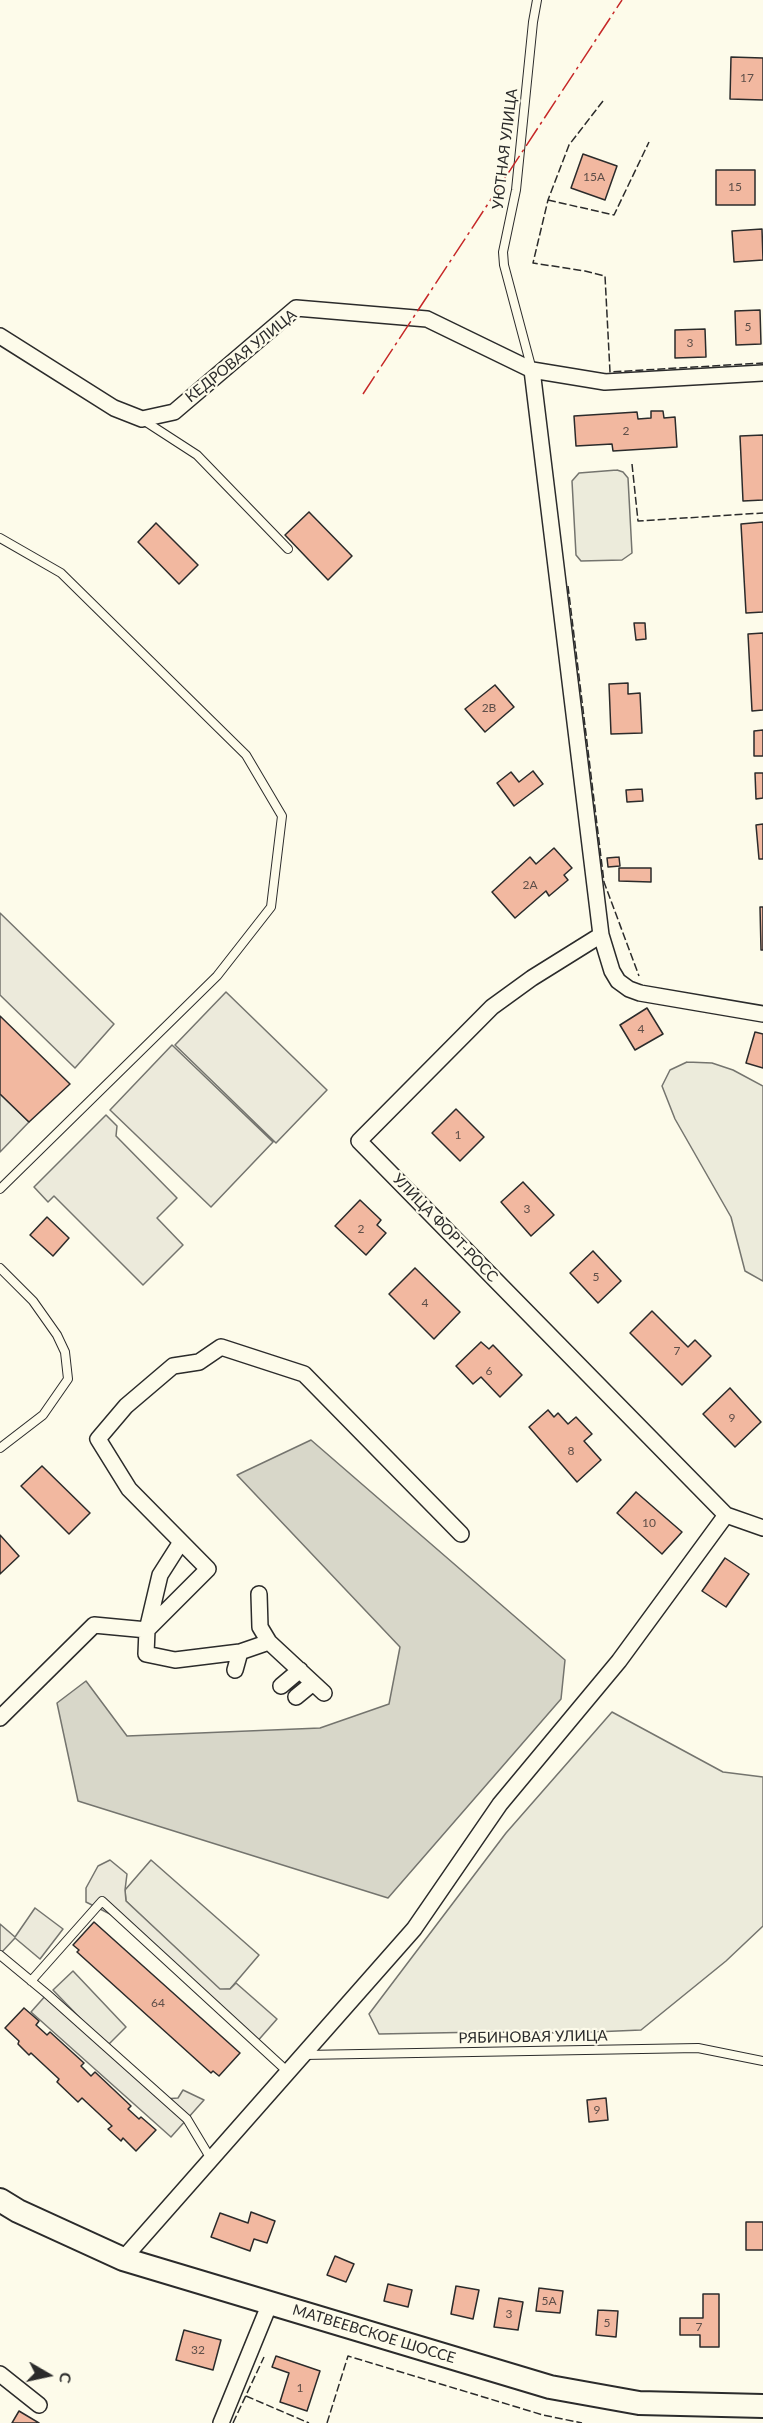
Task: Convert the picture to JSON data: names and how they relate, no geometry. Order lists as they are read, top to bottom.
{
  "streets": {
    "main road": ["МАТВЕЕВСКОЕ ШОССЕ"],
    "street": ["КЕДРОВАЯ УЛИЦА", "УЛИЦА ФОРТ-РОСС"],
    "lane": ["УЮТНАЯ УЛИЦА", "РЯБИНОВАЯ УЛИЦА"]
  },
  "crossings": [
    ["УЮТНАЯ УЛИЦА", "КЕДРОВАЯ УЛИЦА"]
  ],
  "house_numbers": [
    "17",
    "15А",
    "15",
    "5",
    "3",
    "2",
    "2В",
    "2А",
    "4",
    "1",
    "3",
    "2",
    "5",
    "4",
    "7",
    "6",
    "9",
    "8",
    "10",
    "64",
    "9",
    "5А",
    "3",
    "5",
    "7",
    "32",
    "1"
  ],
  "north": "right"
}
